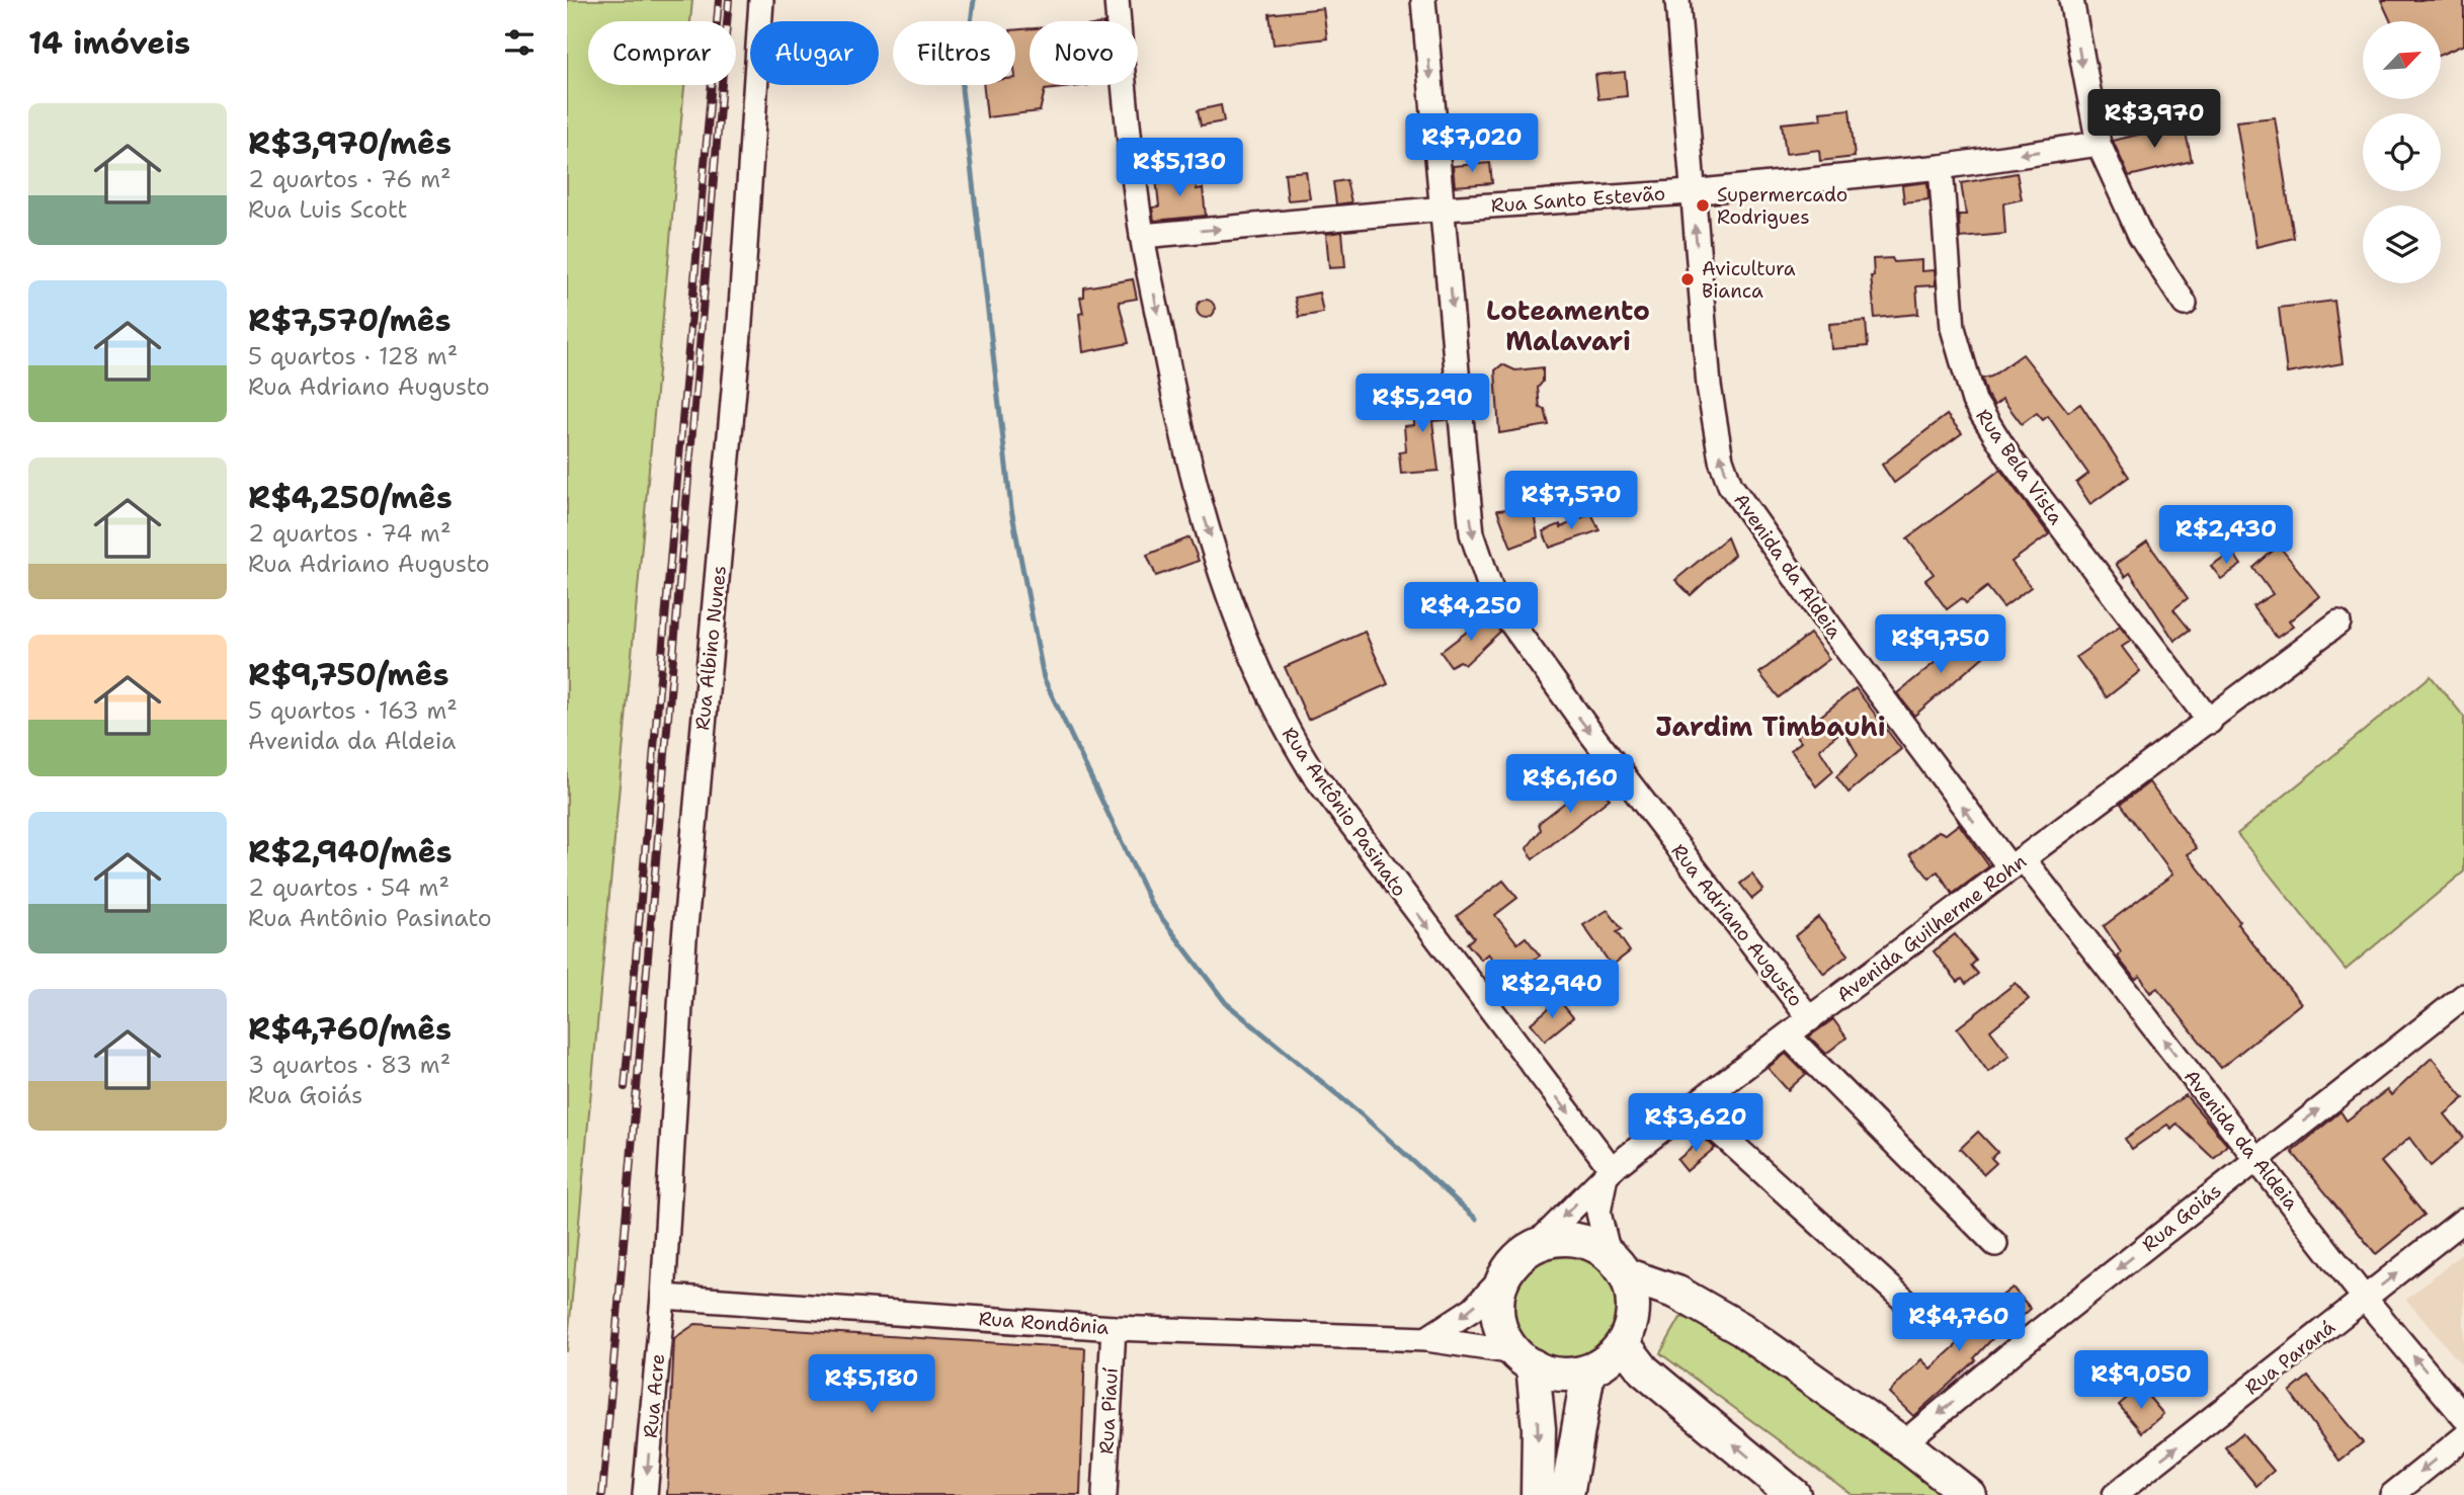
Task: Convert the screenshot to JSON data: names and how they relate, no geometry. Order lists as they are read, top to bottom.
{
  "streets": {
    "street": [
      "Rua Santo Estevão",
      "Rua Bela Vista",
      "Avenida da Aldeia",
      "Rua Albino Nunes",
      "Rua Antônio Pasinato",
      "Rua Adriano Augusto",
      "Avenida Guilherme Rohn",
      "Rua Goiás",
      "Rua Rondônia",
      "Rua Paraná",
      "Rua Acre",
      "Rua Piauí"
    ]
  },
  "crossings": [
    ["Rua Santo Estevão", "Rua Bela Vista"],
    ["Rua Santo Estevão", "Avenida da Aldeia"],
    ["Rua Santo Estevão", "Rua Antônio Pasinato"],
    ["Rua Santo Estevão", "Rua Adriano Augusto"],
    ["Rua Bela Vista", "Avenida Guilherme Rohn"],
    ["Avenida da Aldeia", "Avenida Guilherme Rohn"],
    ["Avenida da Aldeia", "Rua Goiás"],
    ["Avenida da Aldeia", "Rua Paraná"],
    ["Rua Albino Nunes", "Rua Rondônia"],
    ["Rua Albino Nunes", "Rua Acre"],
    ["Rua Antônio Pasinato", "Avenida Guilherme Rohn"],
    ["Rua Adriano Augusto", "Avenida Guilherme Rohn"],
    ["Avenida Guilherme Rohn", "Rua Rondônia"],
    ["Rua Rondônia", "Rua Acre"],
    ["Rua Rondônia", "Rua Piauí"]
  ],
  "one_way": [
    "Avenida da Aldeia",
    "Rua Antônio Pasinato",
    "Rua Adriano Augusto",
    "Rua Paraná",
    "Rua Acre"
  ],
  "districts": ["Loteamento Malavari", "Jardim Timbauhi"],
  "places": ["Supermercado Rodrigues", "Avicultura Bianca"],
  "north": "top right",
  "page": {
    "heading": "14 imóveis",
    "chip": [
      "Comprar",
      "Alugar",
      "Filtros",
      "Novo"
    ],
    "list": [
      {
        "name": "R$3,970/mês",
        "note": "2 quartos · 76 m² · Rua Luis Scott"
      },
      {
        "name": "R$7,570/mês",
        "note": "5 quartos · 128 m² · Rua Adriano Augusto"
      },
      {
        "name": "R$4,250/mês",
        "note": "2 quartos · 74 m² · Rua Adriano Augusto"
      },
      {
        "name": "R$9,750/mês",
        "note": "5 quartos · 163 m² · Avenida da Aldeia"
      },
      {
        "name": "R$2,940/mês",
        "note": "2 quartos · 54 m² · Rua Antônio Pasinato"
      },
      {
        "name": "R$4,760/mês",
        "note": "3 quartos · 83 m² · Rua Goiás"
      }
    ],
    "price": [
      "R$3,970",
      "R$7,020",
      "R$5,130",
      "R$5,290",
      "R$7,570",
      "R$2,430",
      "R$4,250",
      "R$9,750",
      "R$6,160",
      "R$2,940",
      "R$3,620",
      "R$4,760",
      "R$9,050",
      "R$5,180"
    ]
  }
}
